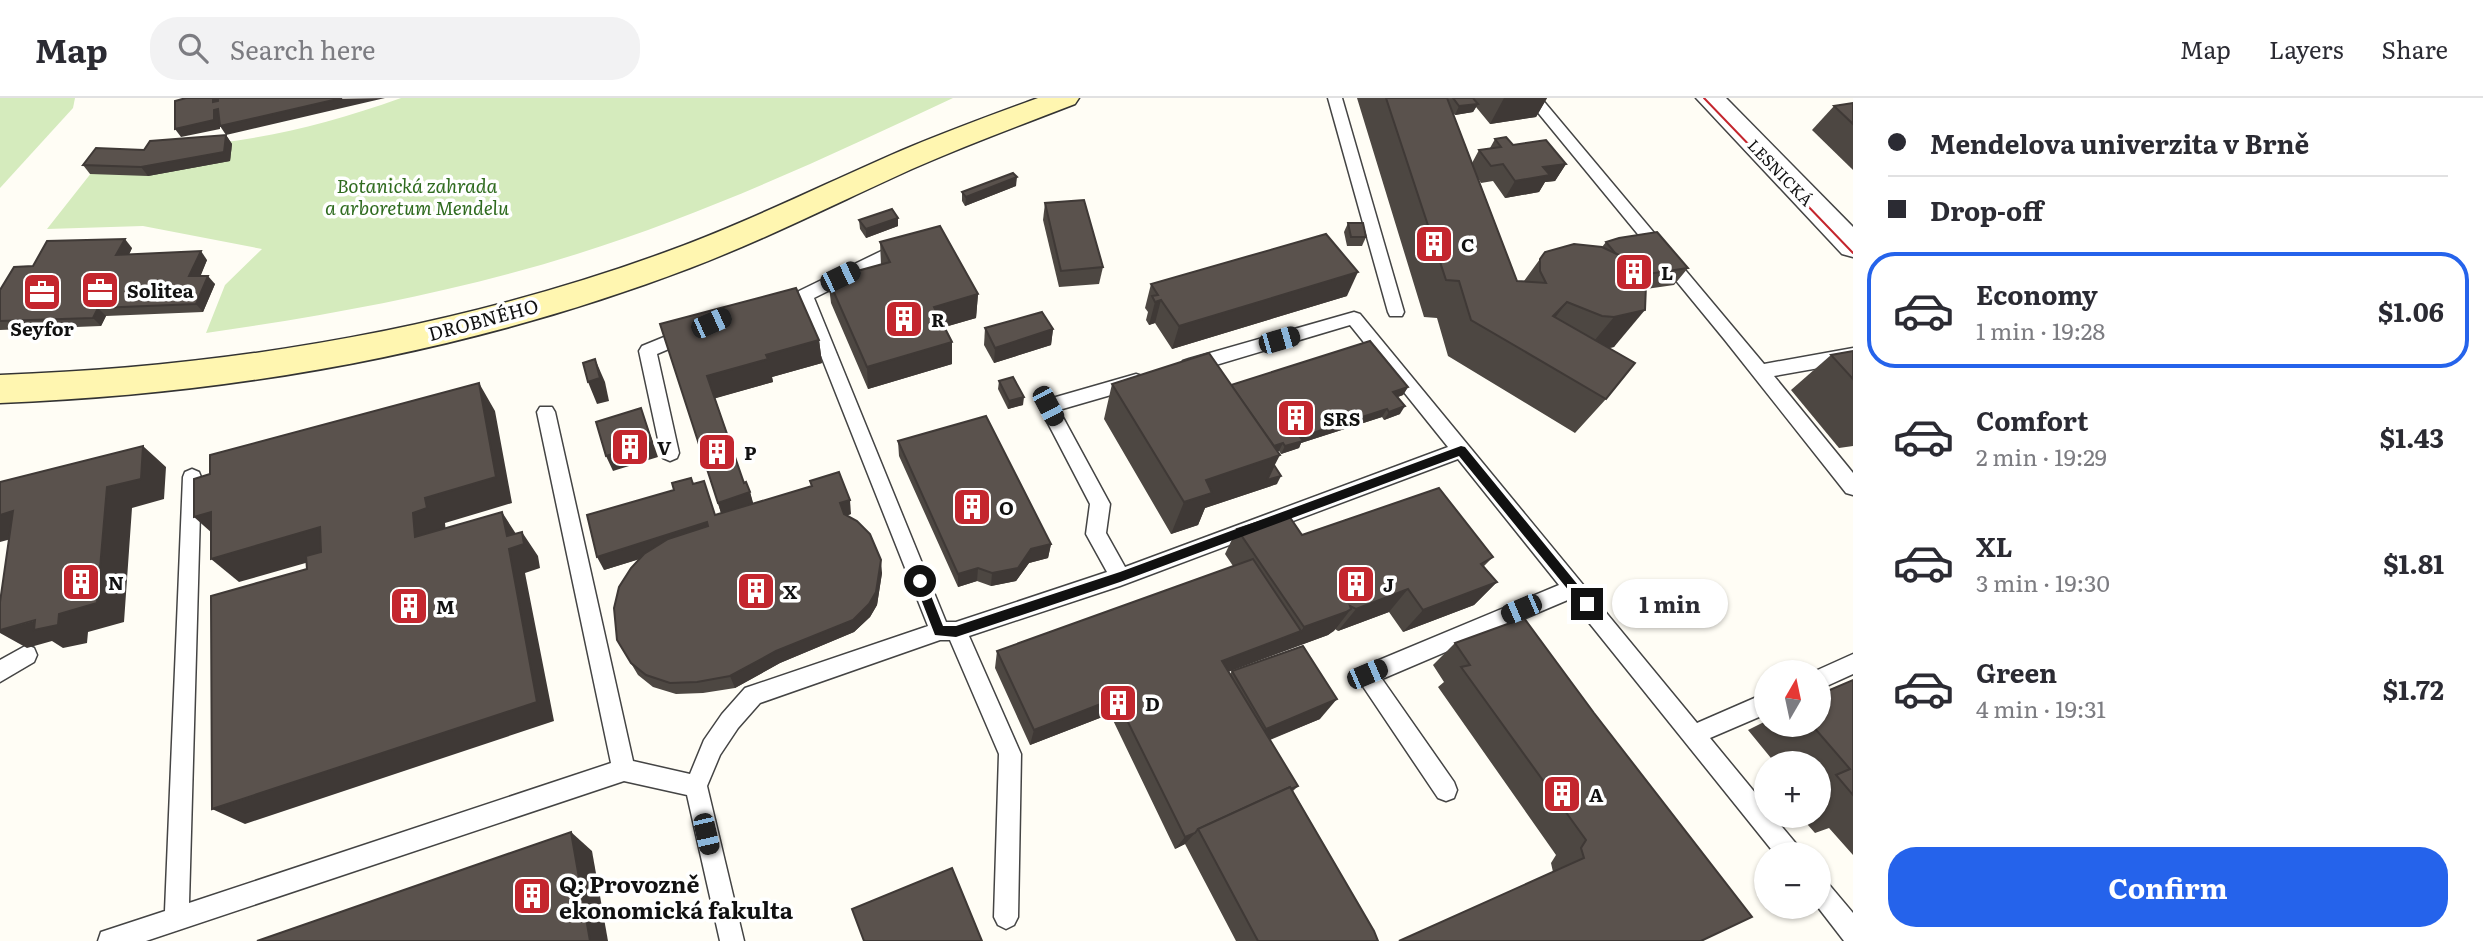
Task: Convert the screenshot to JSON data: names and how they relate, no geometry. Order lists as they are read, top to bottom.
{
  "streets": {
    "main road": ["DROBNÉHO"],
    "street": ["LESNICKÁ"]
  },
  "parks": ["Botanická zahrada a arboretum Mendelu"],
  "places": {
    "building": [
      "C",
      "L",
      "R",
      "SRS",
      "V",
      "P",
      "O",
      "N",
      "J",
      "X",
      "M",
      "D",
      "A",
      "Q: Provozně ekonomická fakulta"
    ],
    "office": ["Solitea", "Seyfor"]
  },
  "north": "top",
  "page": {
    "header": "Map",
    "search": "Search here",
    "nav": ["Map", "Layers", "Share"],
    "banner": ["Mendelova univerzita v Brně", "Drop-off"],
    "list": [
      {
        "name": "Economy",
        "note": "1 min · 19:28",
        "value": "$1.06"
      },
      {
        "name": "Comfort",
        "note": "2 min · 19:29",
        "value": "$1.43"
      },
      {
        "name": "XL",
        "note": "3 min · 19:30",
        "value": "$1.81"
      },
      {
        "name": "Green",
        "note": "4 min · 19:31",
        "value": "$1.72"
      }
    ],
    "bubble": "1 min",
    "map_buttons": ["+", "−"],
    "buttons": "Confirm"
  }
}
